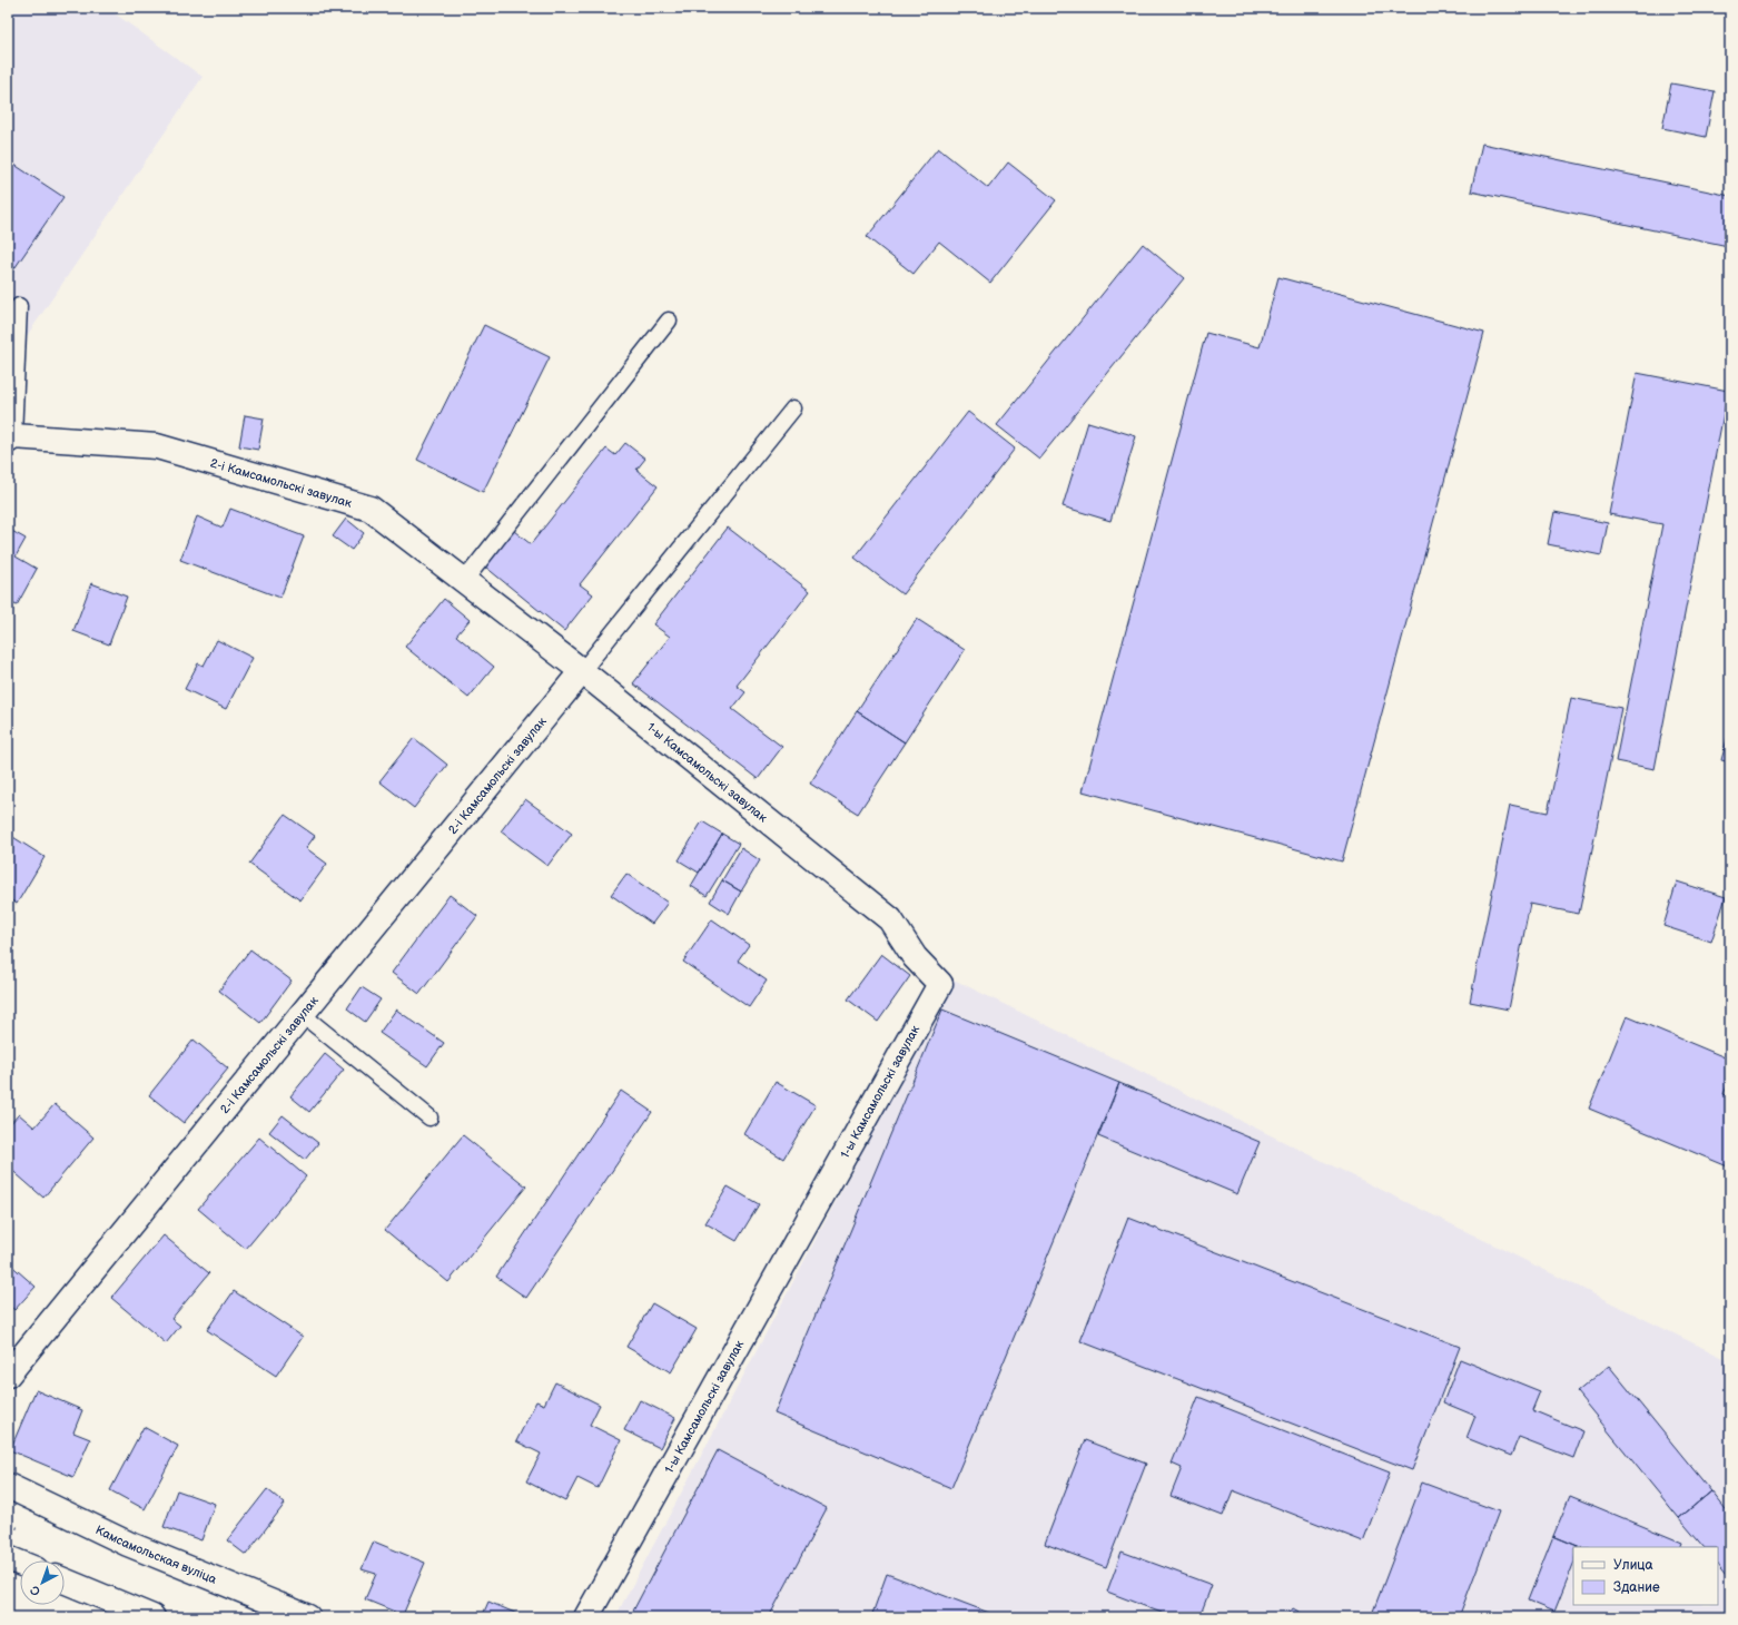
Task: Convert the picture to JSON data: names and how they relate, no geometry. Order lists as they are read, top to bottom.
{
  "streets": {
    "street": ["2-і Камсамольскі завулак", "1-ы Камсамольскі завулак", "Камсамольская вуліца"]
  },
  "crossings": [
    ["2-і Камсамольскі завулак", "1-ы Камсамольскі завулак"]
  ],
  "legend": ["Улица", "Здание"],
  "north": "bottom left"
}
